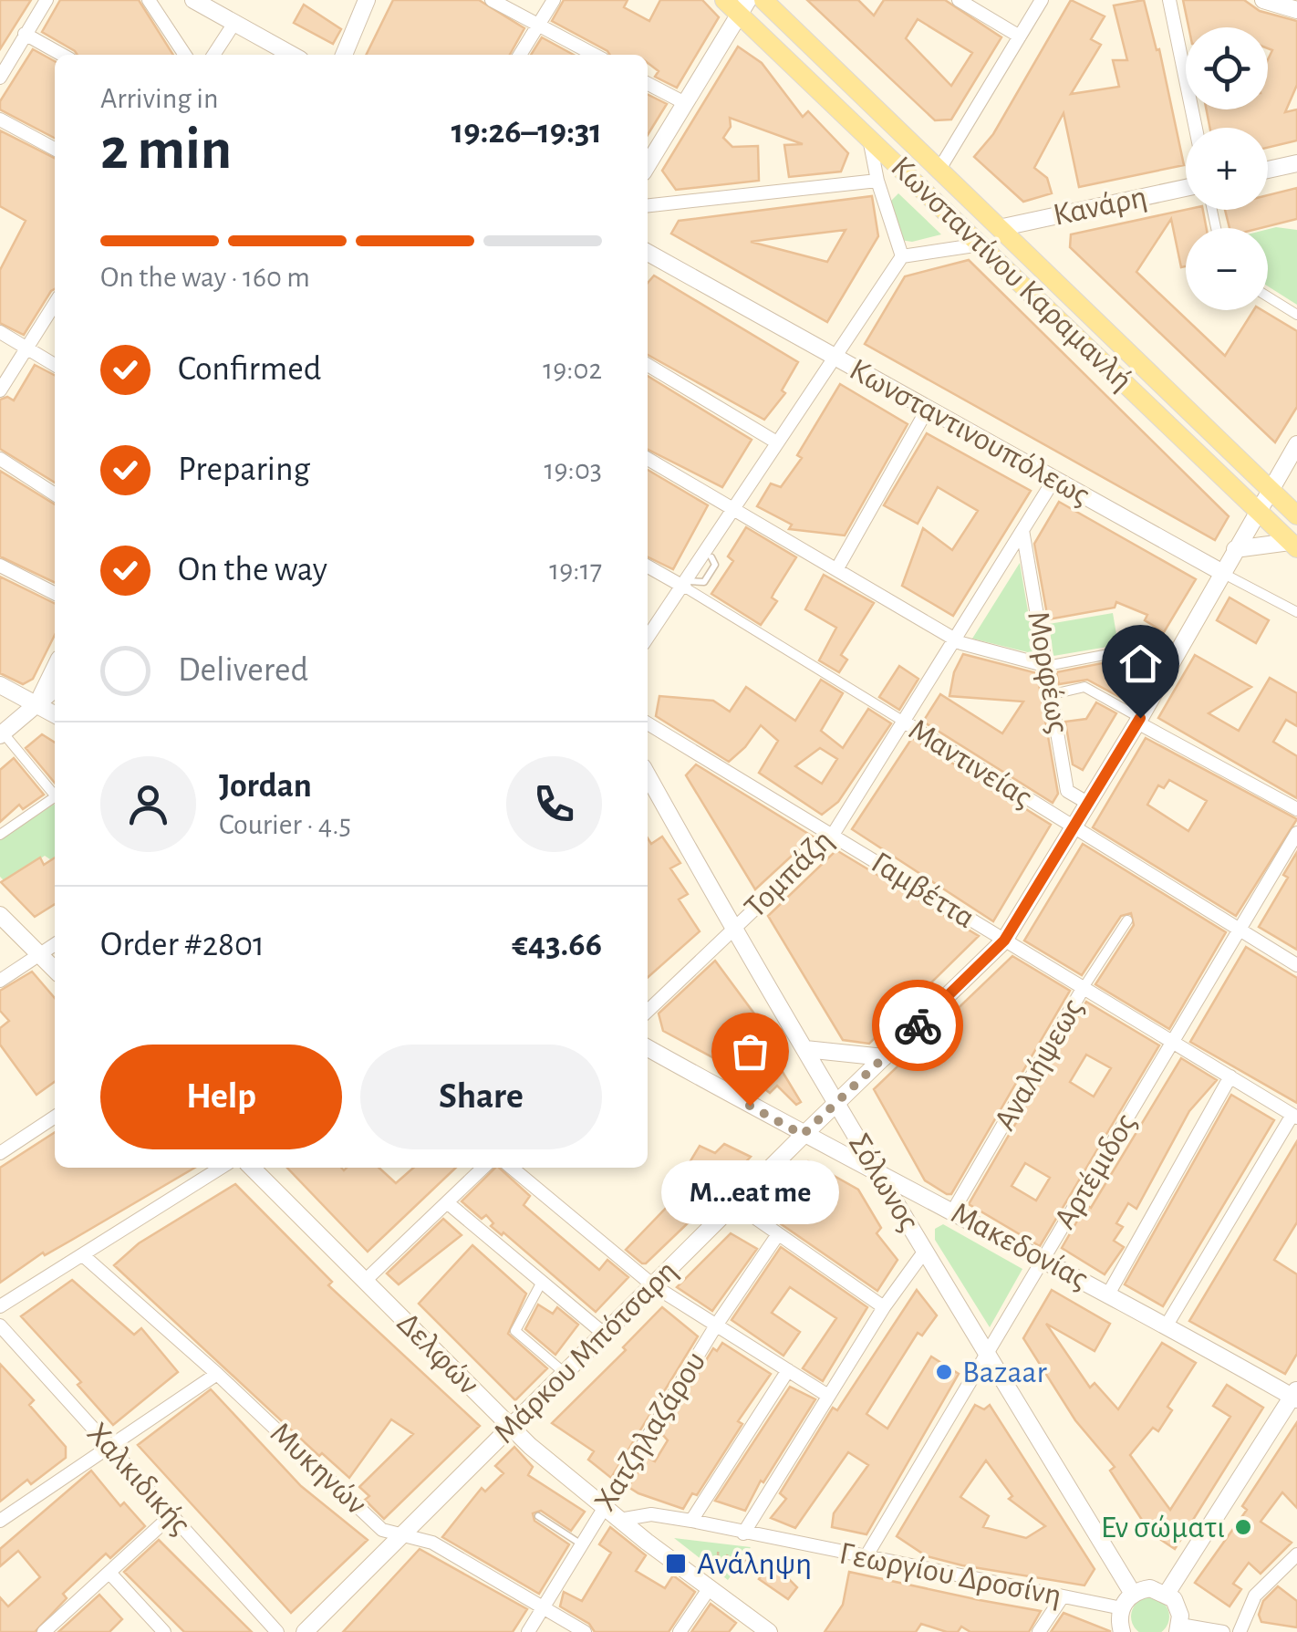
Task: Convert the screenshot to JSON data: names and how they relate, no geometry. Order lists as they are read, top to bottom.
{
  "streets": {
    "main road": ["Κωνσταντίνου Καραμανλή"],
    "street": [
      "Κανάρη",
      "Κωνσταντινουπόλεως",
      "Μορφέως",
      "Μαντινείας",
      "Τομπάζη",
      "Γαμβέττα",
      "Αναλήψεως",
      "Αρτέμιδος",
      "Σόλωνος",
      "Μακεδονίας",
      "Μάρκου Μπότσαρη",
      "Δελφών",
      "Χατζηλαζάρου",
      "Μυκηνών",
      "Χαλκιδικής",
      "Γεωργίου Δροσίνη"
    ]
  },
  "crossings": [
    ["Κανάρη", "Κωνσταντίνου Καραμανλή"],
    ["Κωνσταντίνου Καραμανλή", "Μάρκου Μπότσαρη"],
    ["Κωνσταντινουπόλεως", "Τομπάζη"],
    ["Κωνσταντινουπόλεως", "Μάρκου Μπότσαρη"],
    ["Μορφέως", "Τομπάζη"],
    ["Μορφέως", "Μάρκου Μπότσαρη"],
    ["Μαντινείας", "Τομπάζη"],
    ["Μαντινείας", "Αρτέμιδος"],
    ["Μαντινείας", "Μάρκου Μπότσαρη"],
    ["Τομπάζη", "Γαμβέττα"],
    ["Τομπάζη", "Σόλωνος"],
    ["Γαμβέττα", "Αναλήψεως"],
    ["Γαμβέττα", "Αρτέμιδος"],
    ["Γαμβέττα", "Μάρκου Μπότσαρη"],
    ["Αναλήψεως", "Μακεδονίας"],
    ["Αρτέμιδος", "Σόλωνος"],
    ["Αρτέμιδος", "Μακεδονίας"],
    ["Αρτέμιδος", "Γεωργίου Δροσίνη"],
    ["Σόλωνος", "Μακεδονίας"],
    ["Σόλωνος", "Μάρκου Μπότσαρη"],
    ["Μακεδονίας", "Μάρκου Μπότσαρη"],
    ["Μάρκου Μπότσαρη", "Δελφών"],
    ["Μάρκου Μπότσαρη", "Μυκηνών"],
    ["Δελφών", "Χατζηλαζάρου"],
    ["Δελφών", "Γεωργίου Δροσίνη"],
    ["Χατζηλαζάρου", "Μυκηνών"]
  ],
  "places": {
    "other": ["M...eat me", "Bazaar", "Εν σώματι"],
    "transit": ["Ανάληψη"]
  },
  "page": {
    "map_buttons": ["+", "−"],
    "heading": ["2 min", "Arriving in", "19:26–19:31"],
    "panel": [
      "Jordan",
      "Courier · 4.5",
      "Order #2801",
      "€43.66"
    ],
    "bar": "On the way · 160 m",
    "list": [
      ["Confirmed", "19:02"],
      ["Preparing", "19:03"],
      ["On the way", "19:17"],
      "Delivered"
    ],
    "buttons": ["Help", "Share"],
    "bubble": "M...eat me"
  }
}
